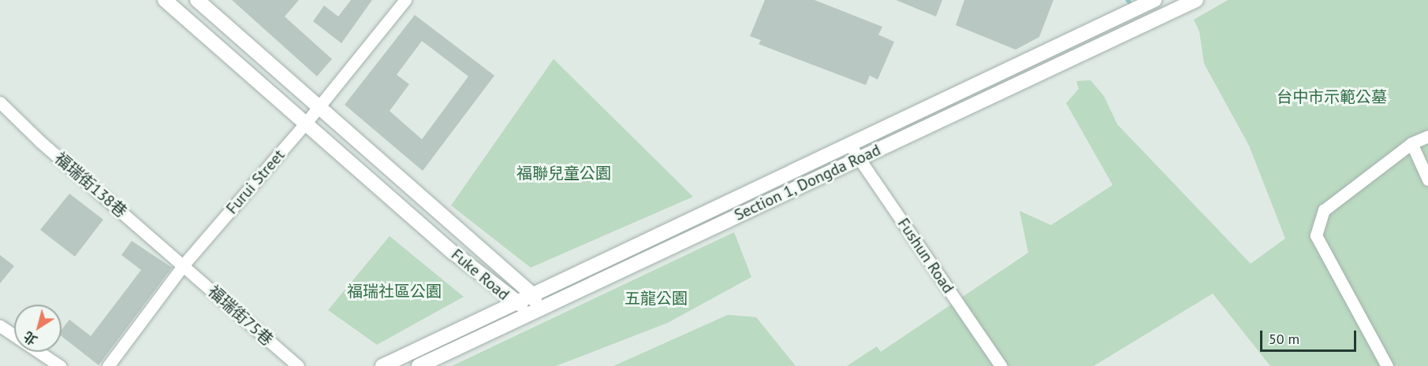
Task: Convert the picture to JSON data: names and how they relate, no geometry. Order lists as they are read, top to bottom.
{
  "streets": {
    "street": [
      "Furui Street",
      "Section 1, Dongda Road",
      "福瑞街138巷",
      "Fushun Road",
      "Fuke Road",
      "福瑞街75巷"
    ]
  },
  "crossings": [
    ["Furui Street", "福瑞街138巷"],
    ["Furui Street", "Fuke Road"],
    ["Furui Street", "福瑞街75巷"],
    ["Section 1, Dongda Road", "Fushun Road"],
    ["Section 1, Dongda Road", "Fuke Road"],
    ["福瑞街138巷", "福瑞街75巷"]
  ],
  "parks": [
    "台中市示範公墓",
    "福聯兒童公園",
    "福瑞社區公園",
    "五龍公園"
  ],
  "scale_bar": "50 m",
  "north": "bottom left"
}
